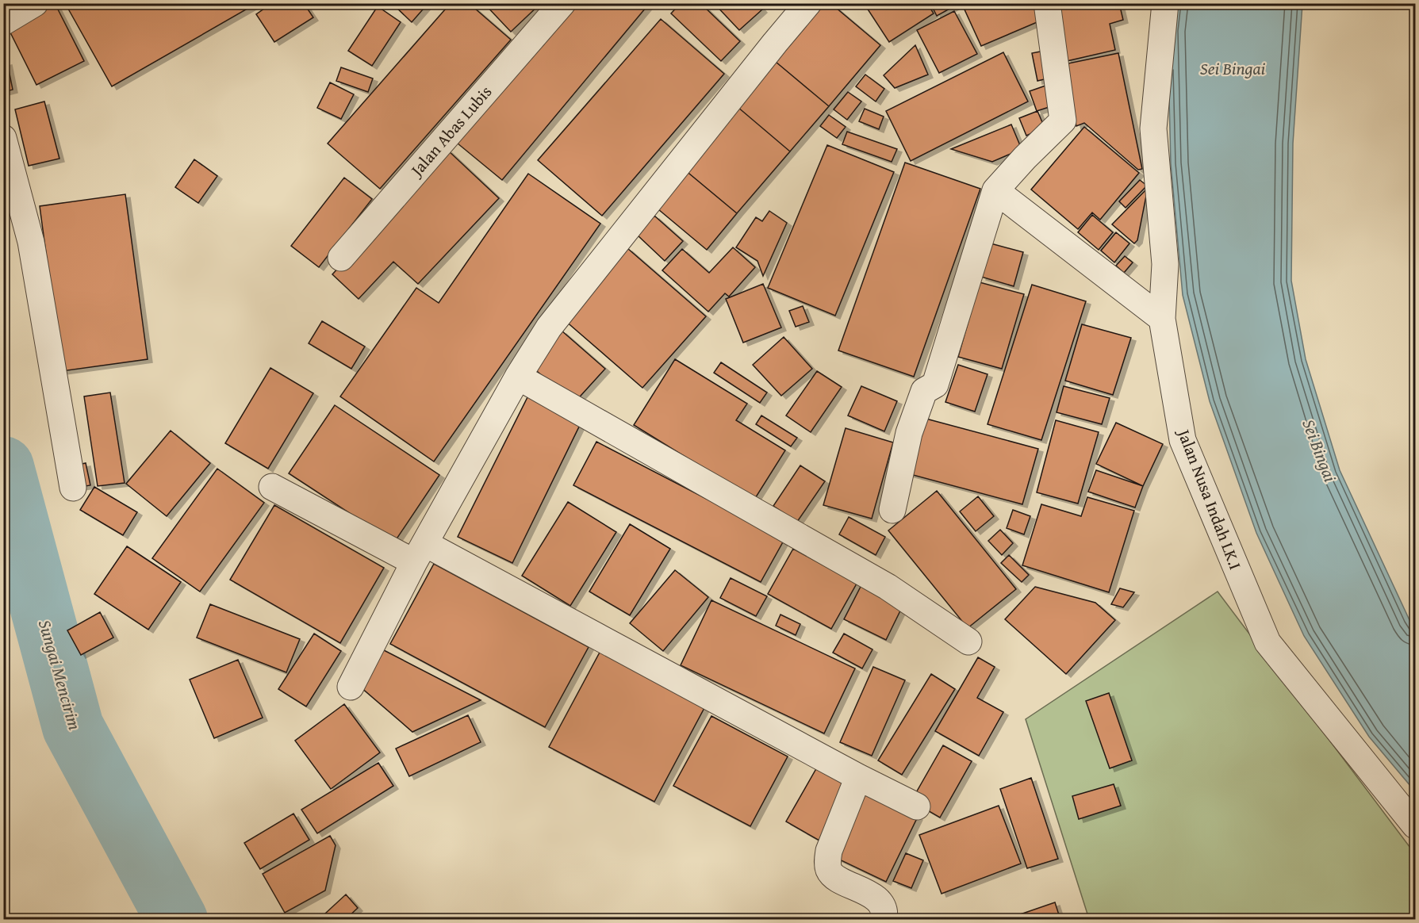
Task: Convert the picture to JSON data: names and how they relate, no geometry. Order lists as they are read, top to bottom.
{
  "streets": {
    "street": ["Jalan Abas Lubis", "Jalan Nusa Indah LK.I"]
  },
  "water": ["Sei Bingai", "Sungai Mencirim"]
}
